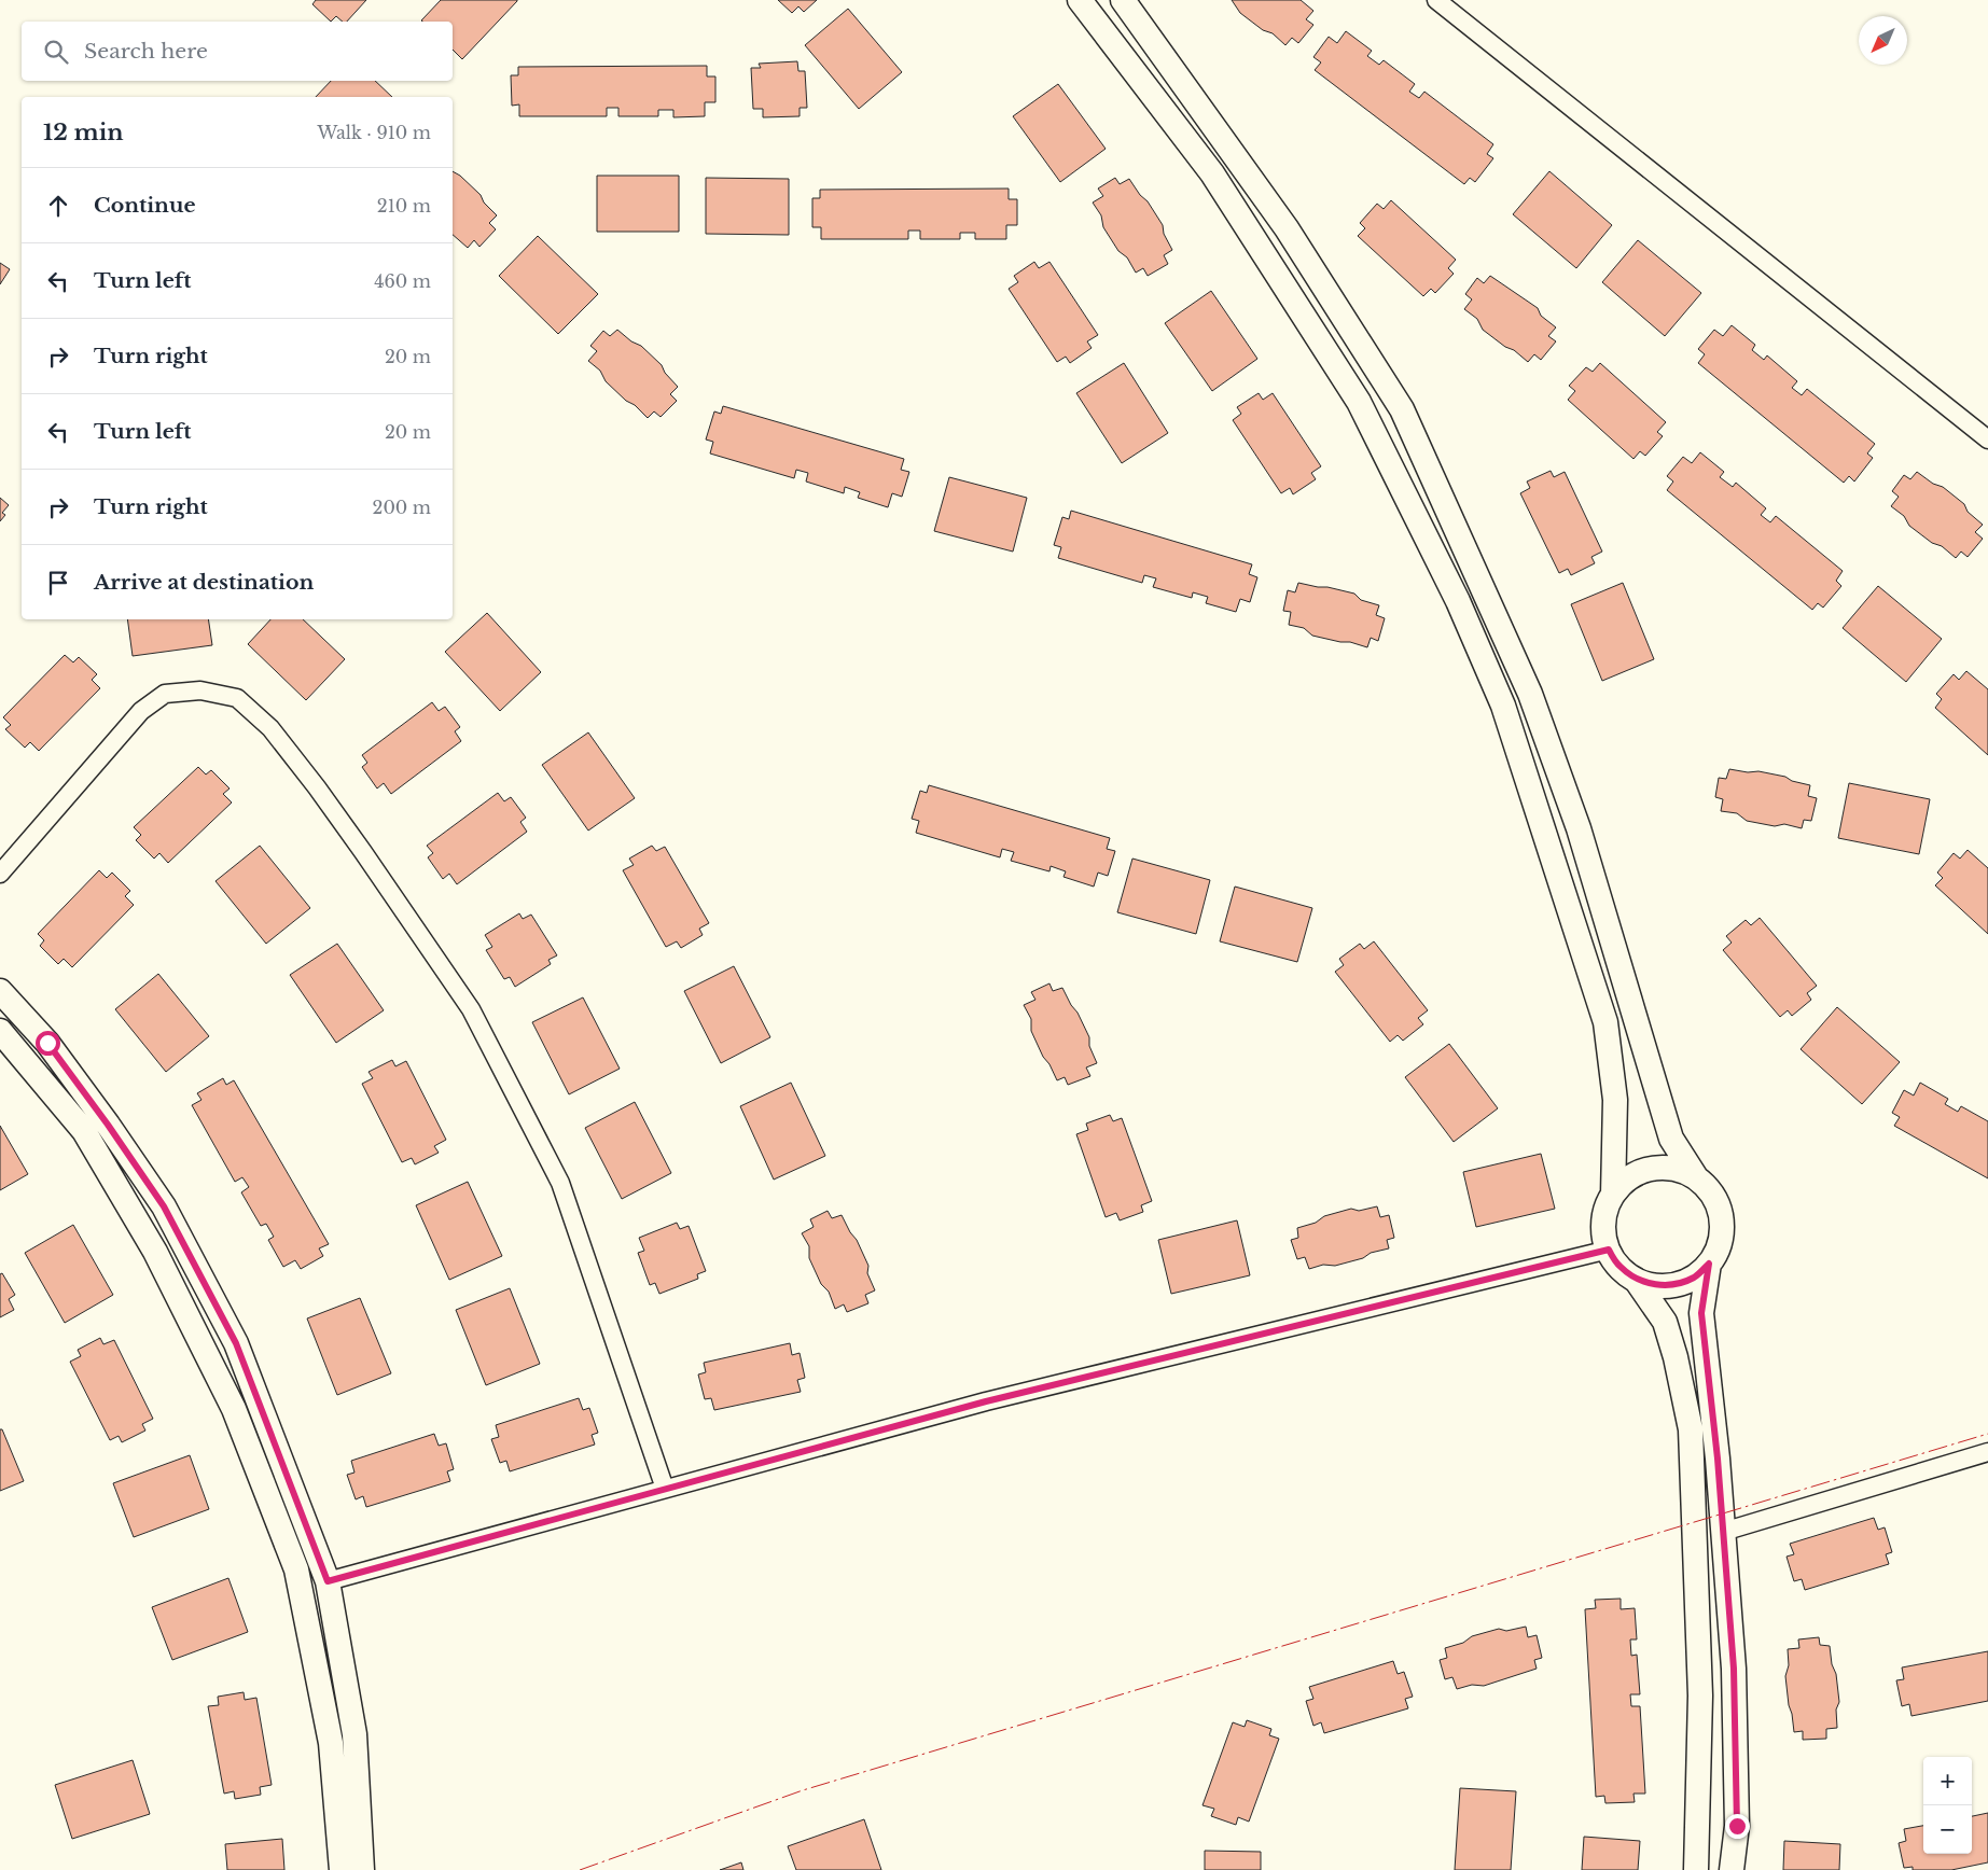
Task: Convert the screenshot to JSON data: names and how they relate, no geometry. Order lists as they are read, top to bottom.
{
  "north": "bottom left",
  "page": {
    "search": "Search here",
    "heading": ["12 min", "Walk · 910 m"],
    "list": [
      ["Continue", "210 m"],
      ["Turn left", "460 m"],
      ["Turn right", "20 m"],
      ["Turn left", "20 m"],
      ["Turn right", "200 m"],
      "Arrive at destination"
    ],
    "map_buttons": ["+", "−"]
  }
}
